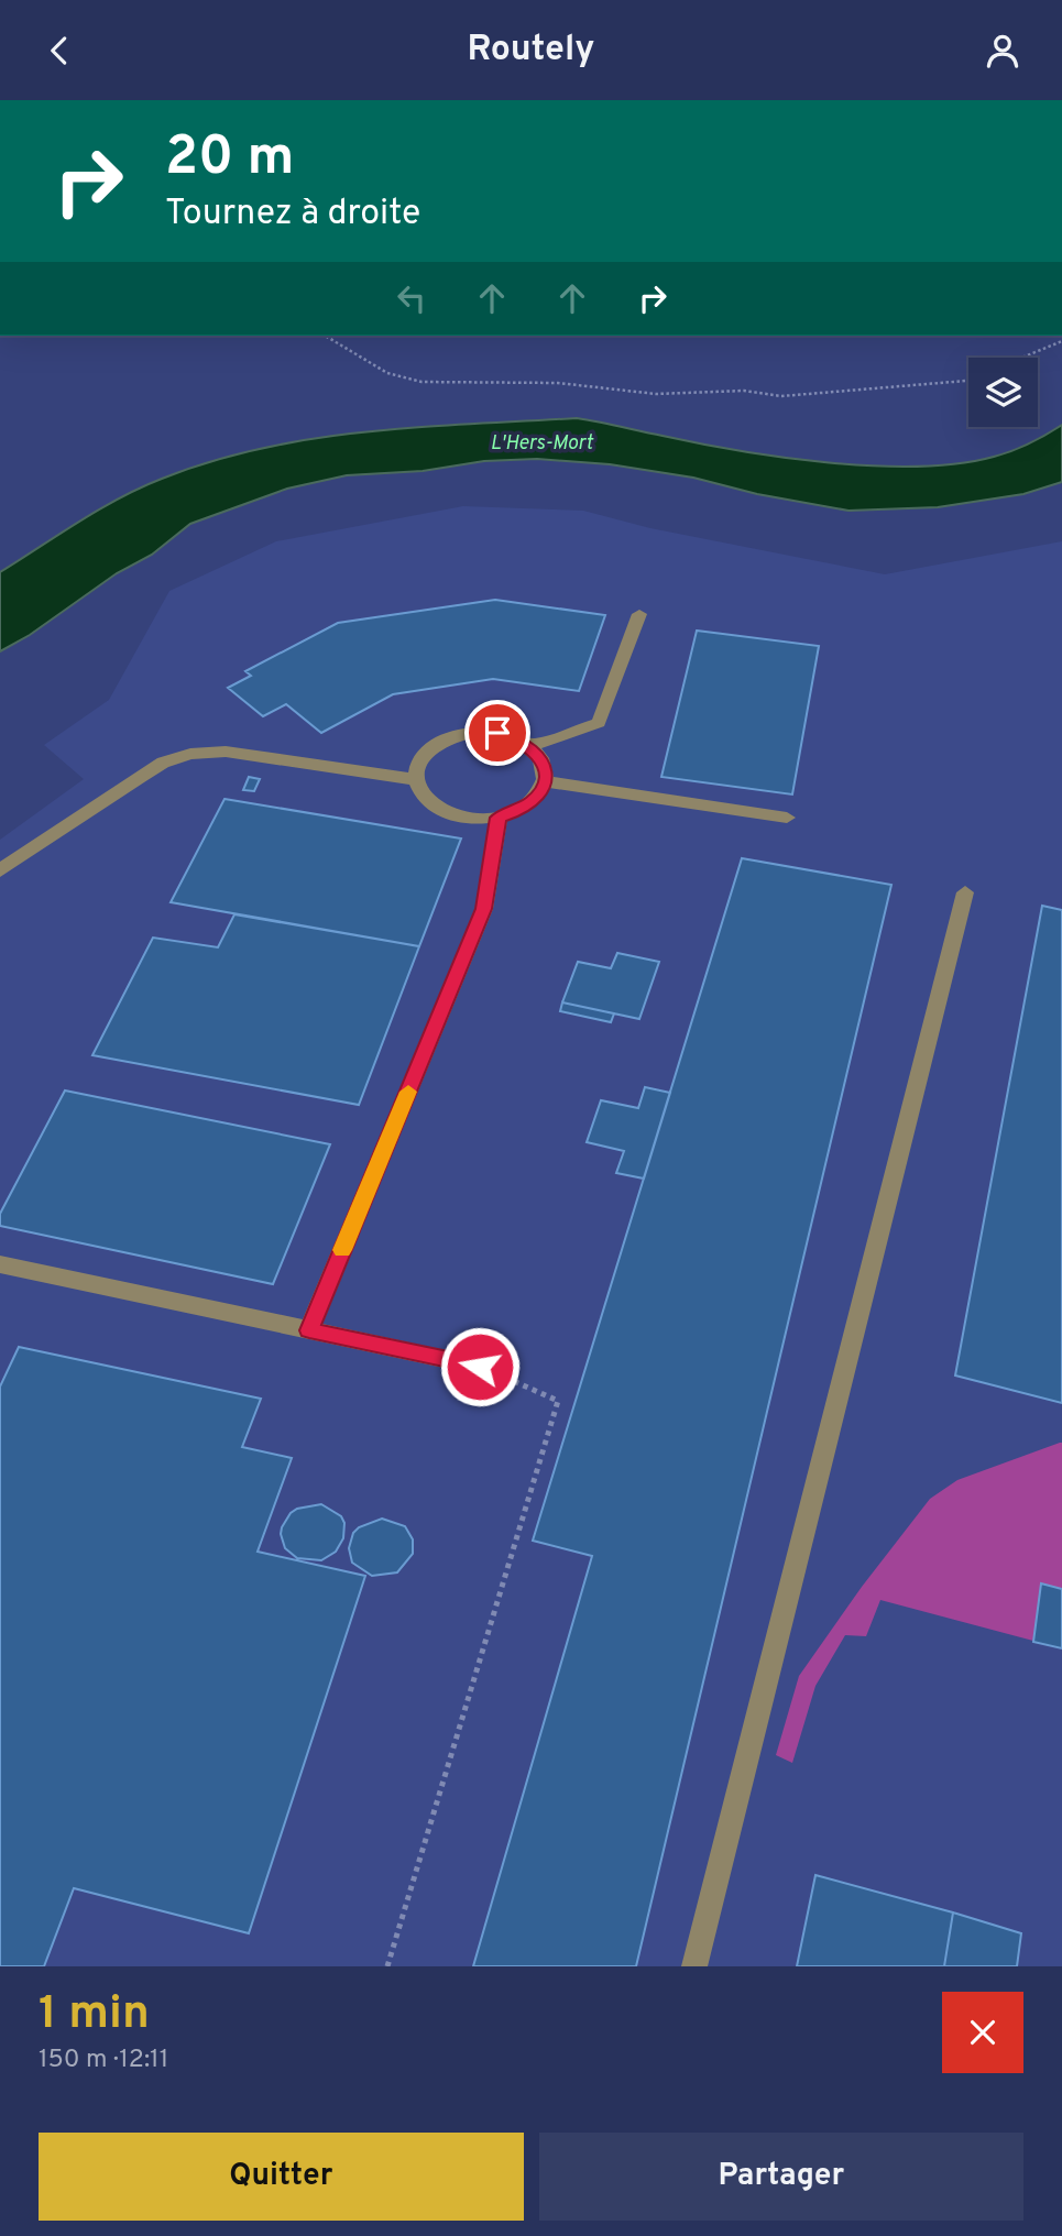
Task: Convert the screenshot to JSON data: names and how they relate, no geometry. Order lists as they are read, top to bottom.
{
  "water": ["L'Hers-Mort"],
  "page": {
    "header": "Routely",
    "turn": ["20 m", "Tournez à droite"],
    "heading": ["1 min", "150 m · 12:11"],
    "buttons": ["Quitter", "Partager"]
  }
}
